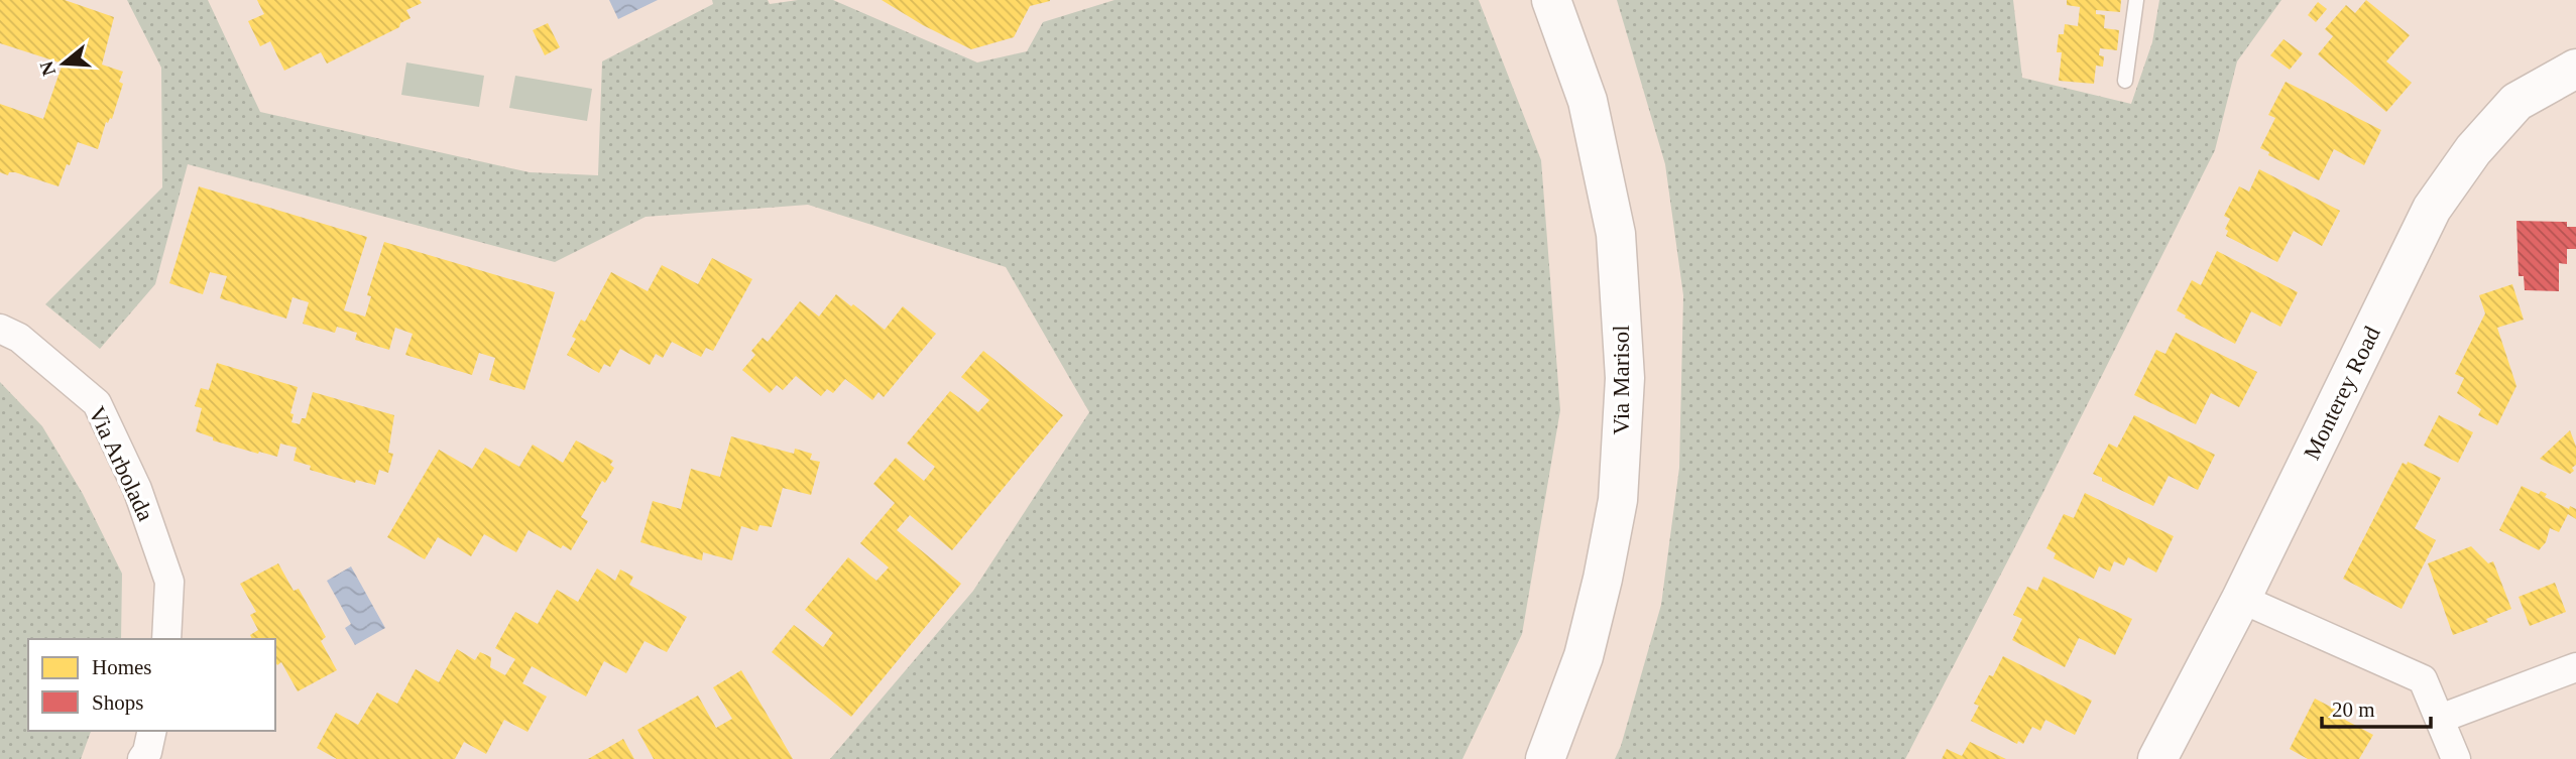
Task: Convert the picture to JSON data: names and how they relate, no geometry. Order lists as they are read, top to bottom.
{
  "streets": {
    "street": ["Via Marisol", "Monterey Road", "Via Arbolada"]
  },
  "legend": ["Homes", "Shops"],
  "scale_bar": "20 m",
  "north": "left"
}
